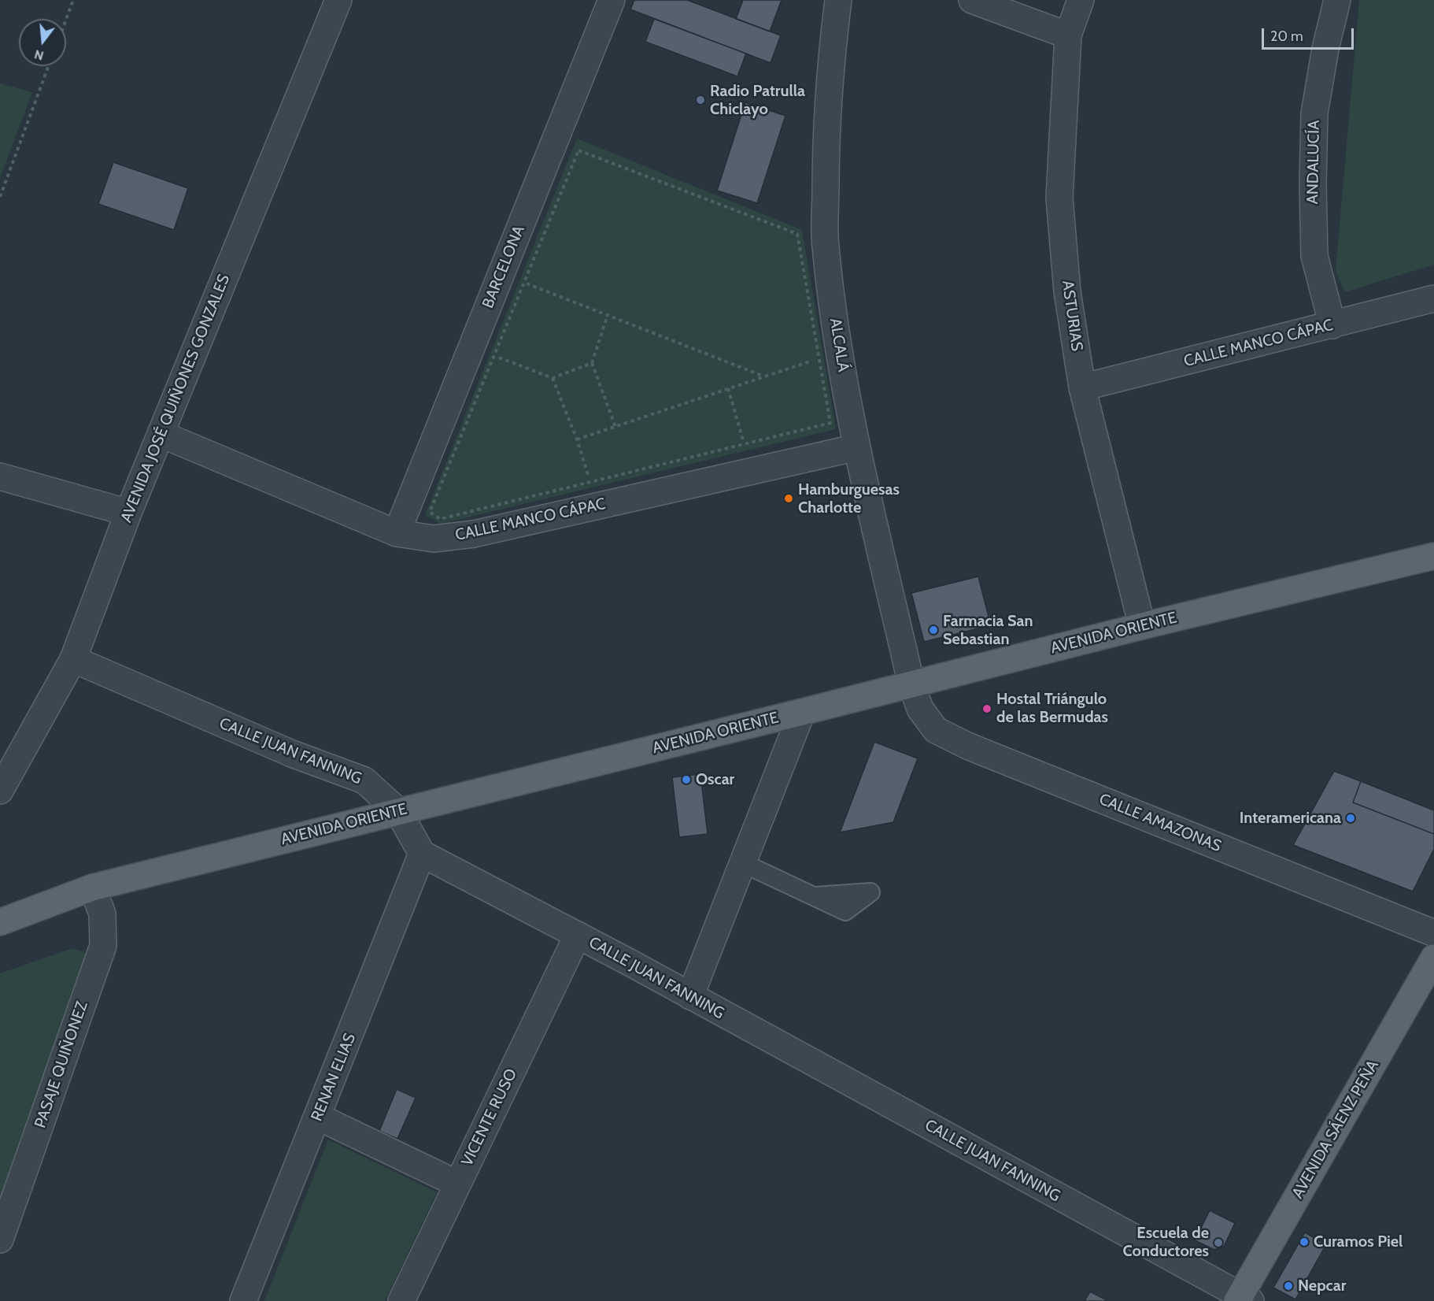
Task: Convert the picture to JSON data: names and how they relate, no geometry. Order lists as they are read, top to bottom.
{
  "streets": {
    "main road": ["AVENIDA ORIENTE", "AVENIDA SÁENZ PEÑA"],
    "street": [
      "ANDALUCÍA",
      "BARCELONA",
      "ASTURIAS",
      "CALLE MANCO CÁPAC",
      "ALCALÁ",
      "AVENIDA JOSÉ QUIÑONES GONZALES",
      "CALLE JUAN FANNING",
      "CALLE AMAZONAS",
      "PASAJE QUIÑONEZ",
      "RENAN ELIAS",
      "VICENTE RUSO"
    ]
  },
  "crossings": [
    ["ANDALUCÍA", "CALLE MANCO CÁPAC"],
    ["BARCELONA", "CALLE MANCO CÁPAC"],
    ["ASTURIAS", "CALLE MANCO CÁPAC"],
    ["ASTURIAS", "AVENIDA ORIENTE"],
    ["CALLE MANCO CÁPAC", "ALCALÁ"],
    ["CALLE MANCO CÁPAC", "AVENIDA JOSÉ QUIÑONES GONZALES"],
    ["ALCALÁ", "AVENIDA ORIENTE"],
    ["ALCALÁ", "CALLE AMAZONAS"],
    ["AVENIDA JOSÉ QUIÑONES GONZALES", "CALLE JUAN FANNING"],
    ["AVENIDA ORIENTE", "CALLE JUAN FANNING"],
    ["AVENIDA ORIENTE", "CALLE AMAZONAS"],
    ["AVENIDA ORIENTE", "PASAJE QUIÑONEZ"],
    ["CALLE JUAN FANNING", "RENAN ELIAS"],
    ["CALLE JUAN FANNING", "VICENTE RUSO"],
    ["CALLE JUAN FANNING", "AVENIDA SÁENZ PEÑA"]
  ],
  "places": [
    "Radio Patrulla Chiclayo",
    "Hamburguesas Charlotte",
    "Farmacia San Sebastian",
    "Hostal Triángulo de las Bermudas",
    "Oscar",
    "Interamericana",
    "Curamos Piel",
    "Escuela de Conductores",
    "Nepcar"
  ],
  "scale_bar": "20 m",
  "north": "bottom"
}
